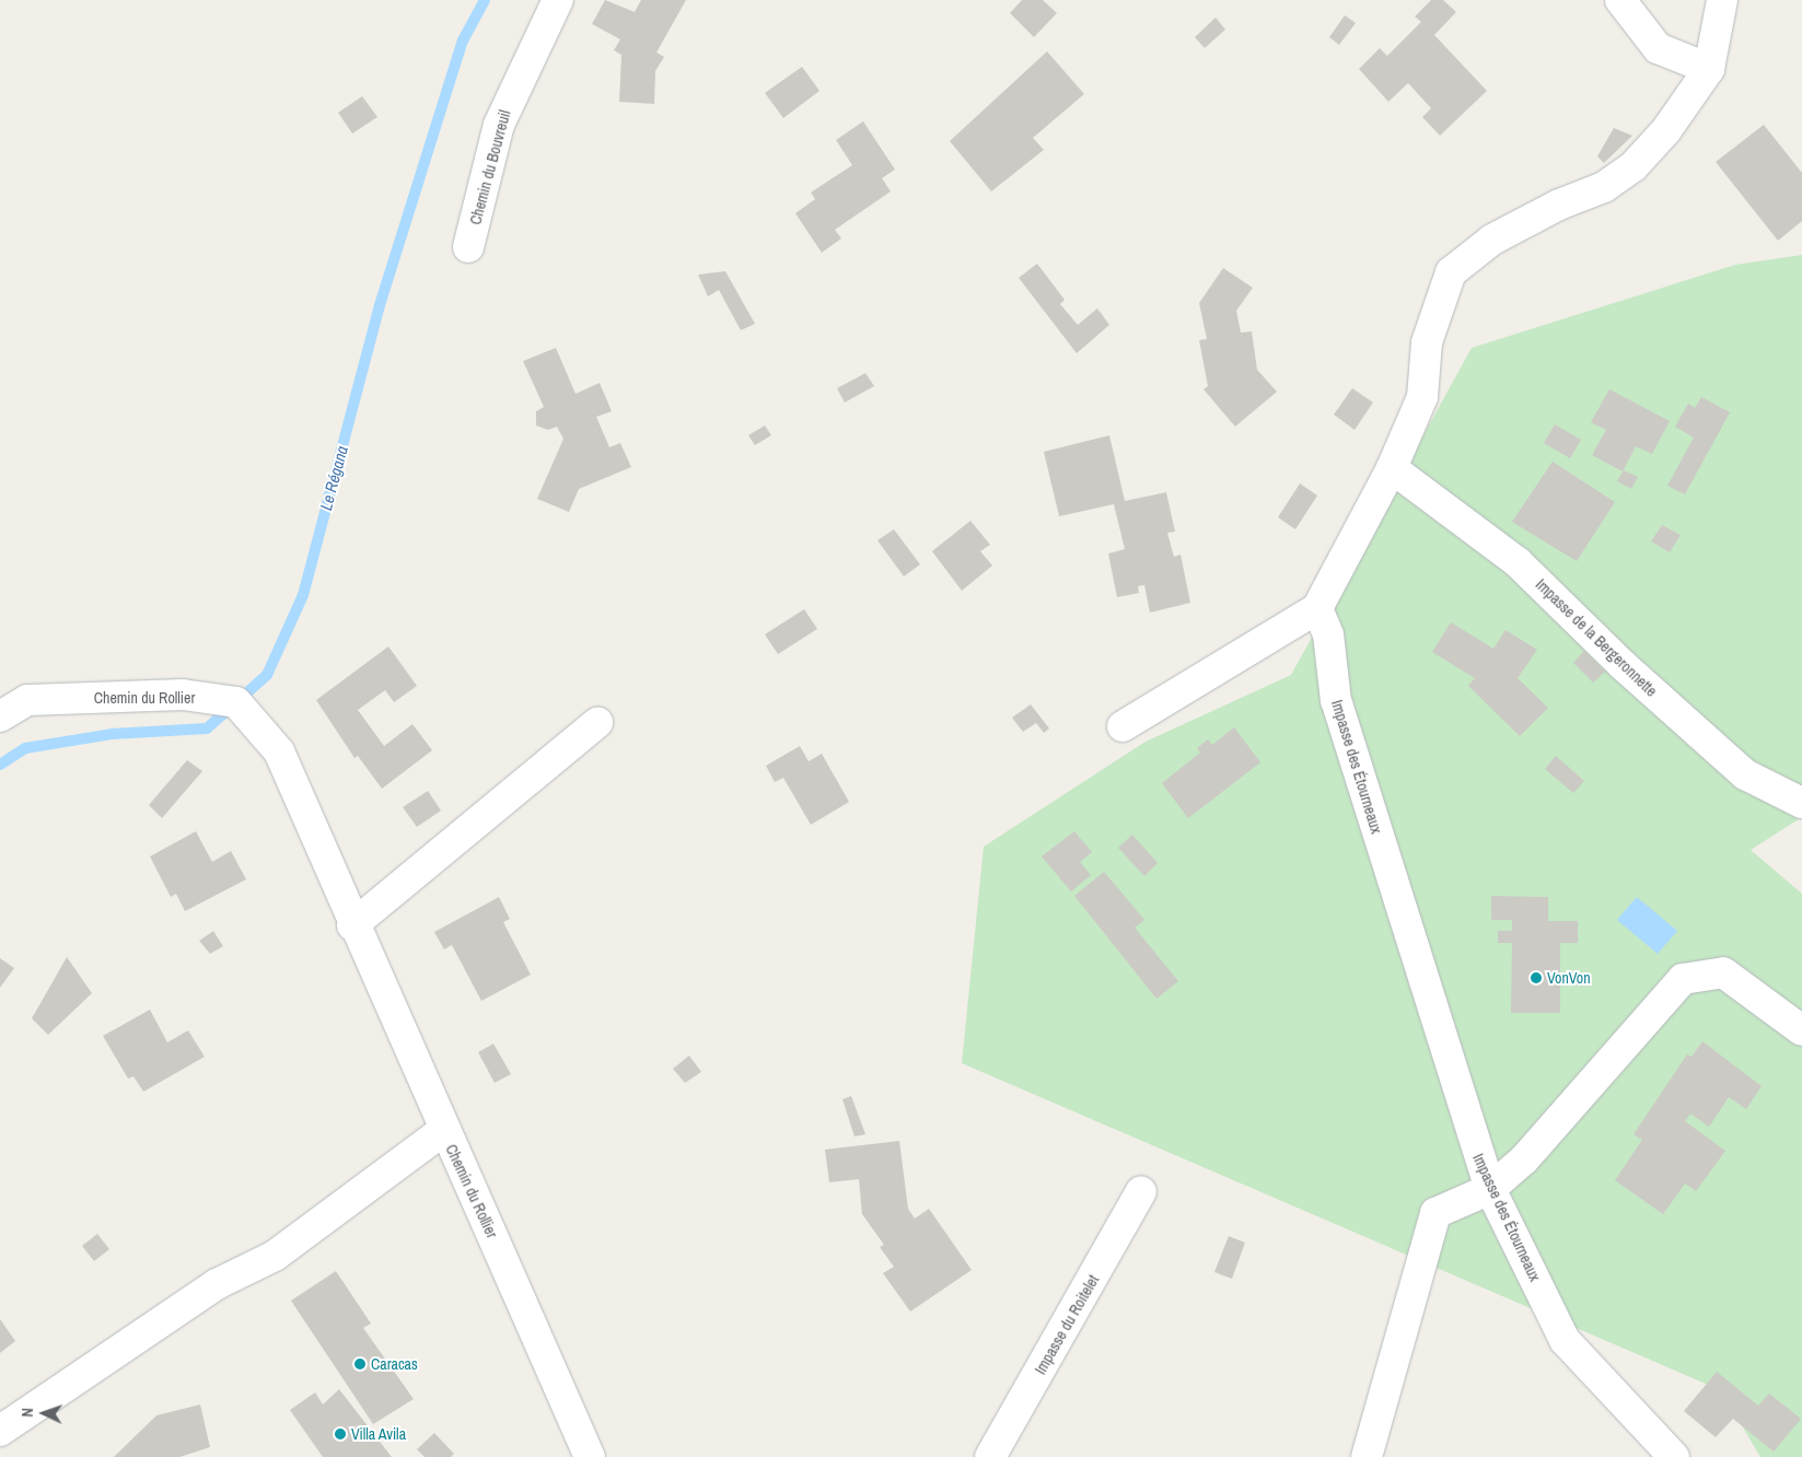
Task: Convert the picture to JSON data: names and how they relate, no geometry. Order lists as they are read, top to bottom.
{
  "streets": {
    "street": [
      "Chemin du Bouvreuil",
      "Impasse de la Bergeronnette",
      "Chemin du Rollier",
      "Impasse des Étourneaux",
      "Impasse du Roitelet"
    ]
  },
  "water": ["Le Régana"],
  "places": ["VonVon", "Caracas", "Villa Avila"],
  "north": "left"
}
